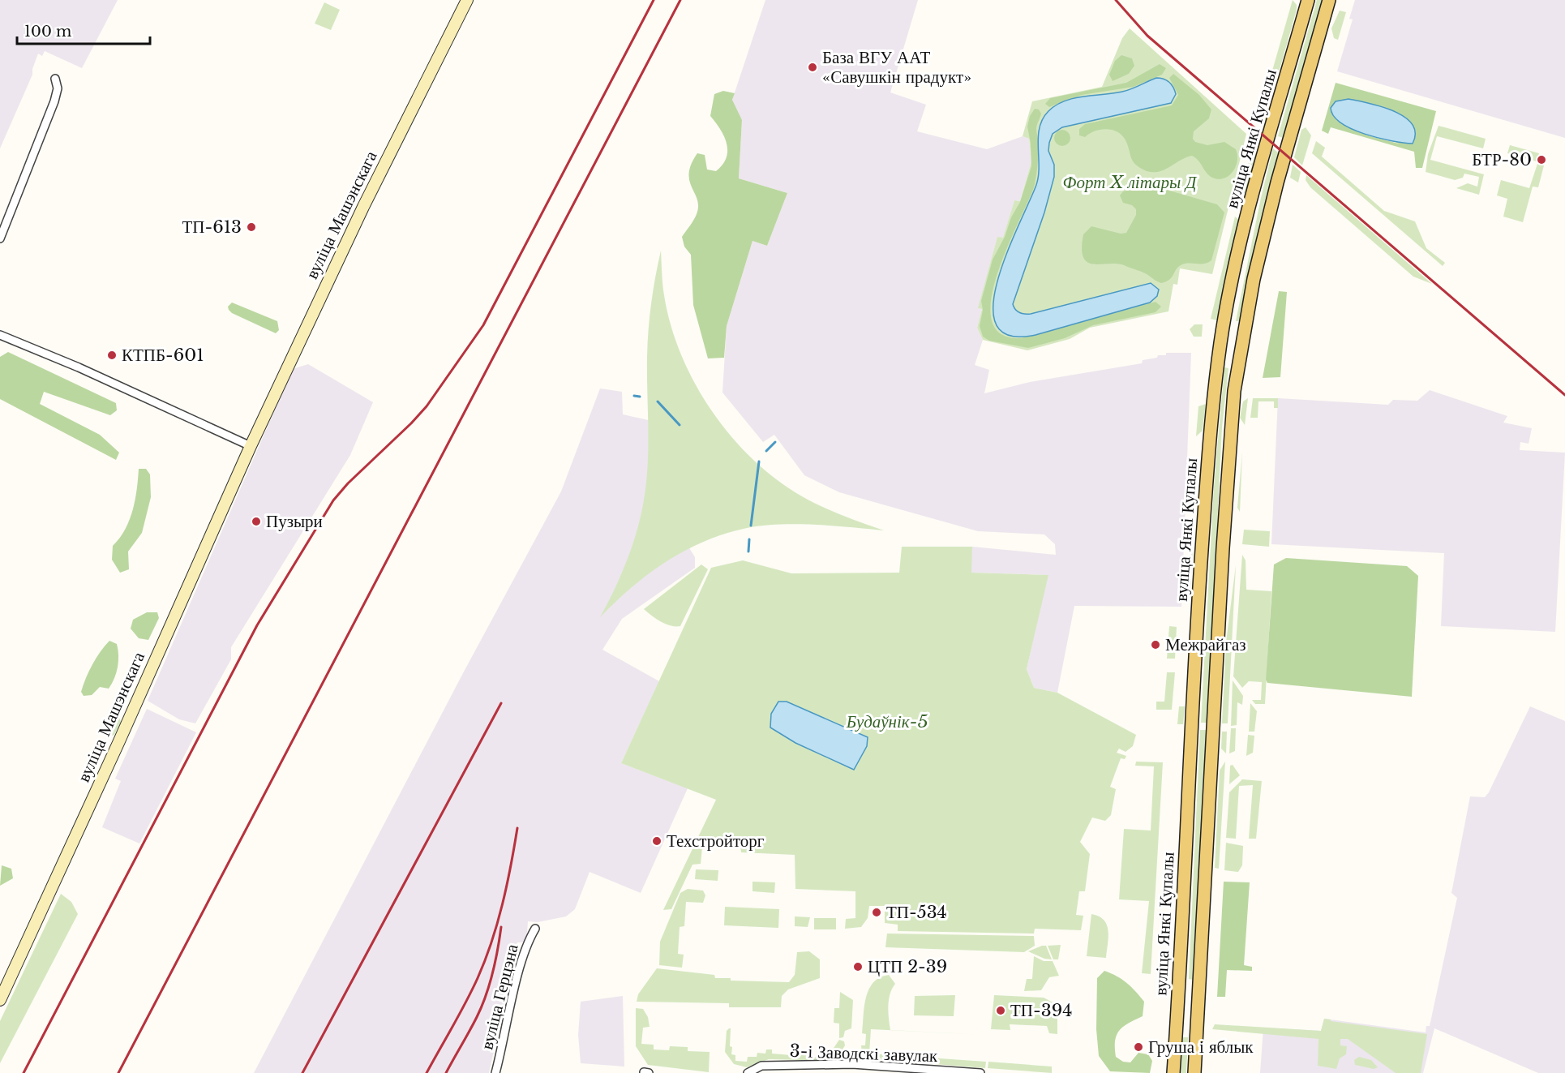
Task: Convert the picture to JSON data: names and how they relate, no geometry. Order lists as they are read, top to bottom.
{
  "streets": {
    "main road": ["вуліца Янкі Купалы", "вуліца Машэнскага"],
    "street": ["вуліца Герцэна", "3-і Заводскі завулак"]
  },
  "parks": ["Форт X літары Д", "Будаўнік-5"],
  "places": [
    "База ВГУ ААТ «Савушкін прадукт»",
    "БТР-80",
    "ТП-613",
    "КТПБ-601",
    "Пузыри",
    "Межрайгаз",
    "Техстройторг",
    "ТП-534",
    "ЦТП 2-39",
    "ТП-394",
    "Груша і яблык"
  ],
  "scale_bar": "100 m"
}
